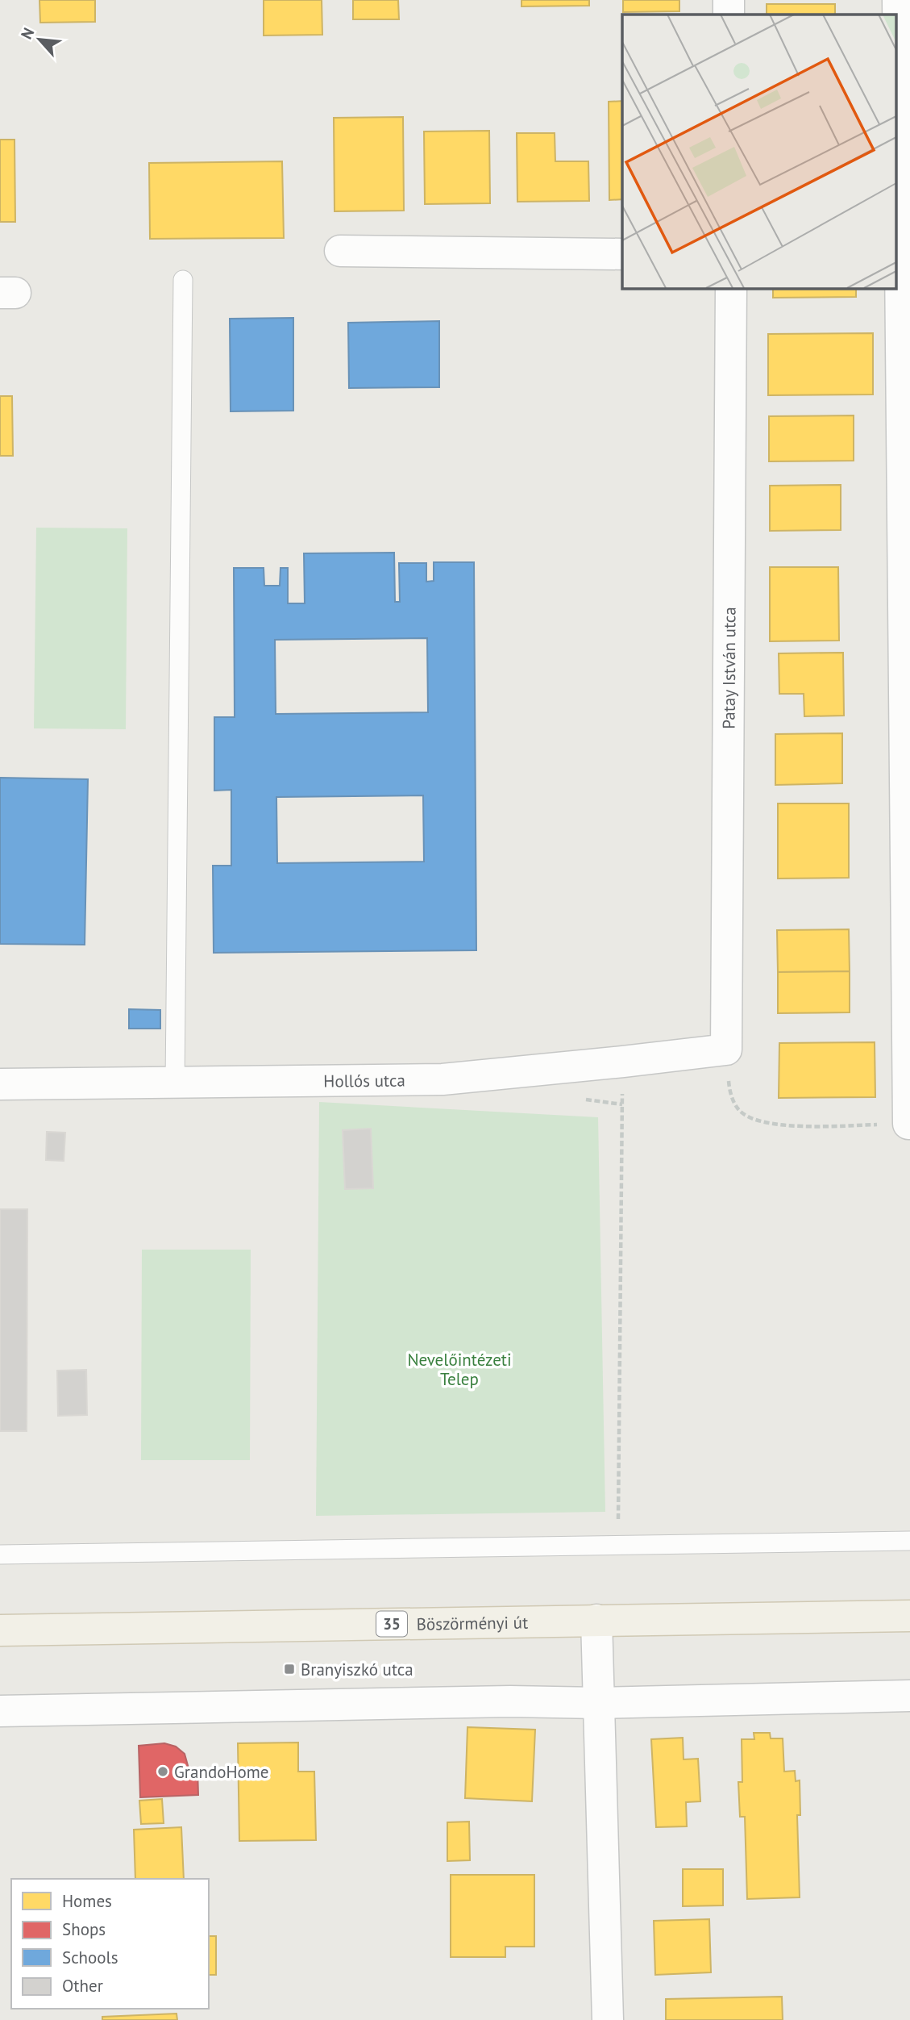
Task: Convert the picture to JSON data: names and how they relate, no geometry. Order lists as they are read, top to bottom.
{
  "streets": {
    "main road": ["Böszörményi út", "35"],
    "street": ["Patay István utca", "Hollós utca"]
  },
  "crossings": [
    ["Patay István utca", "Hollós utca"]
  ],
  "parks": ["Nevelőintézeti Telep"],
  "places": {
    "transit": ["Branyiszkó utca"],
    "other": ["GrandoHome"]
  },
  "legend": [
    "Homes",
    "Shops",
    "Schools",
    "Other"
  ],
  "north": "top left"
}
